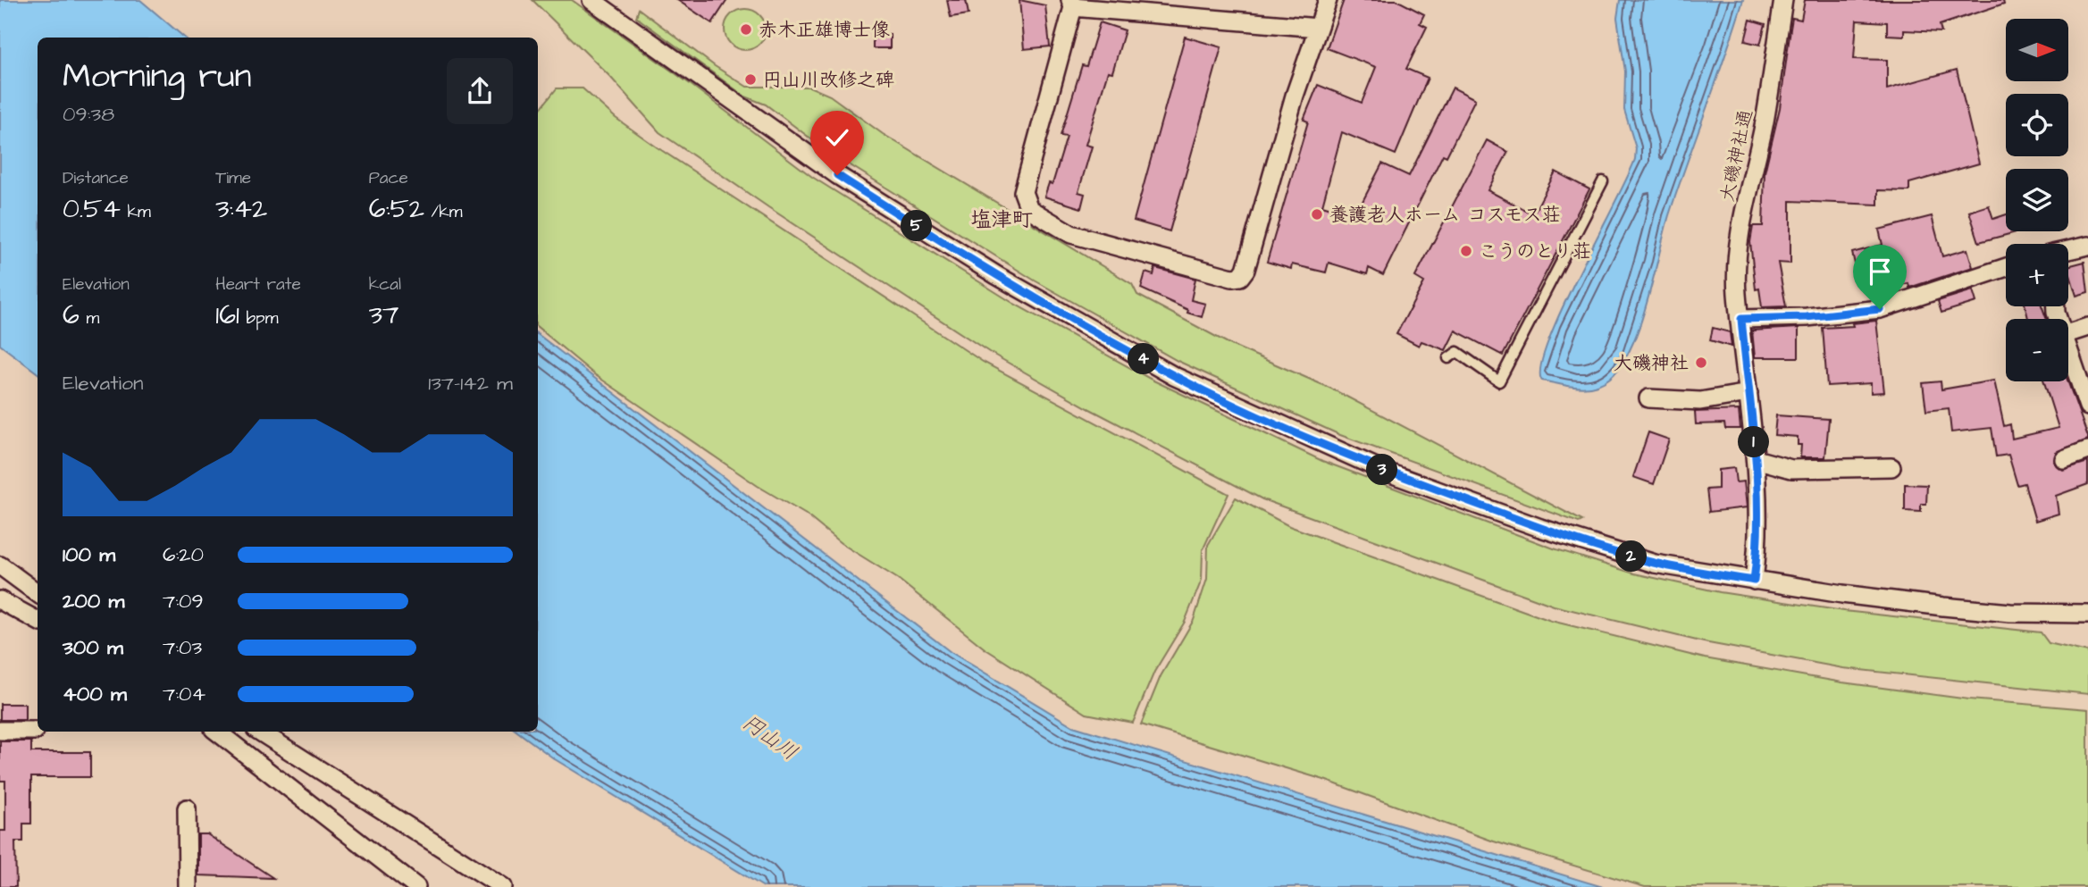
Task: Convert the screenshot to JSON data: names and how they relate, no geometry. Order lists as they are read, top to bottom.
{
  "streets": {
    "street": ["大磯神社通"]
  },
  "districts": ["塩津町"],
  "water": ["円山川"],
  "places": [
    "赤木正雄博士像",
    "円山川改修之碑",
    "養護老人ホーム コスモス荘",
    "こうのとり荘",
    "大磯神社"
  ],
  "north": "right",
  "page": {
    "map_buttons": ["+", "−"],
    "heading": ["Morning run", "09:38"],
    "stats": [
      ["Distance", "0.54 km"],
      ["Time", "3:42"],
      ["Pace", "6:52 /km"],
      ["Elevation", "6 m"],
      ["Heart rate", "161 bpm"],
      ["kcal", "37"]
    ],
    "pins": [
      "5",
      "4",
      "1",
      "3",
      "2"
    ],
    "chart": ["Elevation", "137–142 m"],
    "list": [
      {
        "name": "100 m",
        "note": "6:20"
      },
      {
        "name": "200 m",
        "note": "7:09"
      },
      {
        "name": "300 m",
        "note": "7:03"
      },
      {
        "name": "400 m",
        "note": "7:04"
      }
    ]
  }
}
